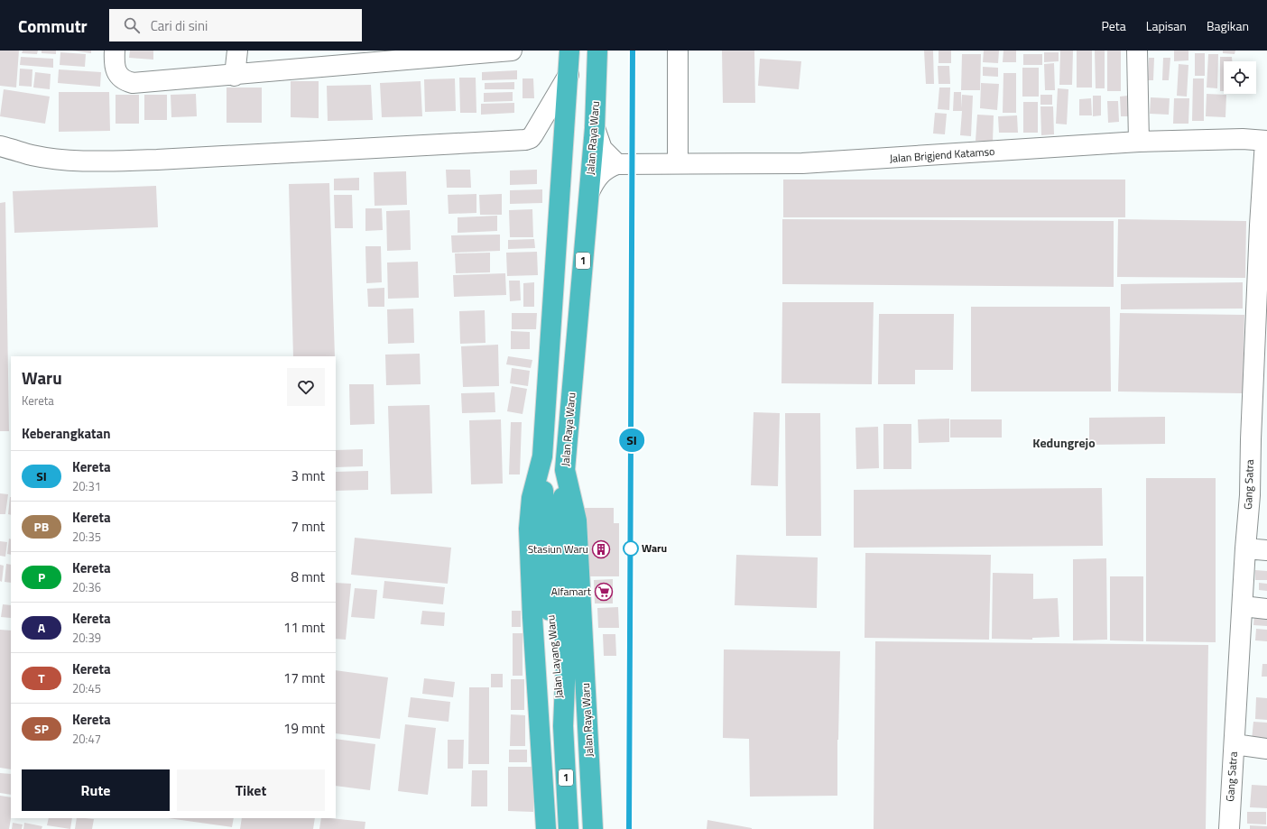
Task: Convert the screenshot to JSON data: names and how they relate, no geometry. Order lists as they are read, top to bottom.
{
  "streets": {
    "highway": ["Jalan Raya Waru", "1", "Jalan Layang Waru"],
    "street": ["Jalan Brigjend Katamso", "Gang Satra"]
  },
  "crossings": [
    ["Jalan Raya Waru", "Jalan Brigjend Katamso"],
    ["Jalan Raya Waru", "Jalan Layang Waru"],
    ["Jalan Brigjend Katamso", "Gang Satra"],
    ["1", "Jalan Layang Waru"]
  ],
  "districts": ["Kedungrejo"],
  "places": {
    "other": ["Waru"],
    "building": ["Stasiun Waru"],
    "supermarket": ["Alfamart"]
  },
  "page": {
    "header": "Commutr",
    "search": "Cari di sini",
    "nav": ["Peta", "Lapisan", "Bagikan"],
    "on_map": "SI",
    "heading": [
      ["Waru", "Kereta"],
      "Keberangkatan"
    ],
    "list": [
      {
        "mark": "SI",
        "name": "Kereta",
        "note": "20:31",
        "value": "3 mnt"
      },
      {
        "mark": "PB",
        "name": "Kereta",
        "note": "20:35",
        "value": "7 mnt"
      },
      {
        "mark": "P",
        "name": "Kereta",
        "note": "20:36",
        "value": "8 mnt"
      },
      {
        "mark": "A",
        "name": "Kereta",
        "note": "20:39",
        "value": "11 mnt"
      },
      {
        "mark": "T",
        "name": "Kereta",
        "note": "20:45",
        "value": "17 mnt"
      },
      {
        "mark": "SP",
        "name": "Kereta",
        "note": "20:47",
        "value": "19 mnt"
      }
    ],
    "buttons": ["Rute", "Tiket"]
  }
}
